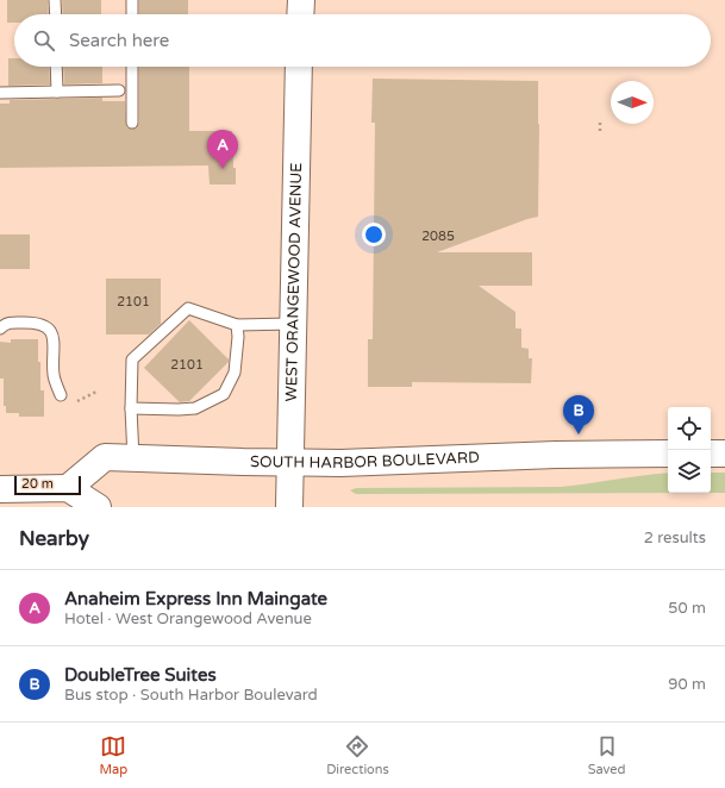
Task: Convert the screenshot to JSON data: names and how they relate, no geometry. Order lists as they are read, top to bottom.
{
  "streets": {
    "main road": ["WEST ORANGEWOOD AVENUE", "SOUTH HARBOR BOULEVARD"]
  },
  "crossings": [
    ["WEST ORANGEWOOD AVENUE", "SOUTH HARBOR BOULEVARD"]
  ],
  "house_numbers": ["2085", "2101", "2101"],
  "scale_bar": "20 m",
  "north": "right",
  "page": {
    "search": "Search here",
    "pins": ["A", "B"],
    "scale": "20 m",
    "heading": ["Nearby", "2 results"],
    "list": [
      {
        "mark": "A",
        "name": "Anaheim Express Inn Maingate",
        "note": "Hotel · West Orangewood Avenue",
        "value": "50 m"
      },
      {
        "mark": "B",
        "name": "DoubleTree Suites",
        "note": "Bus stop · South Harbor Boulevard",
        "value": "90 m"
      }
    ],
    "nav": ["Map", "Directions", "Saved"]
  }
}
